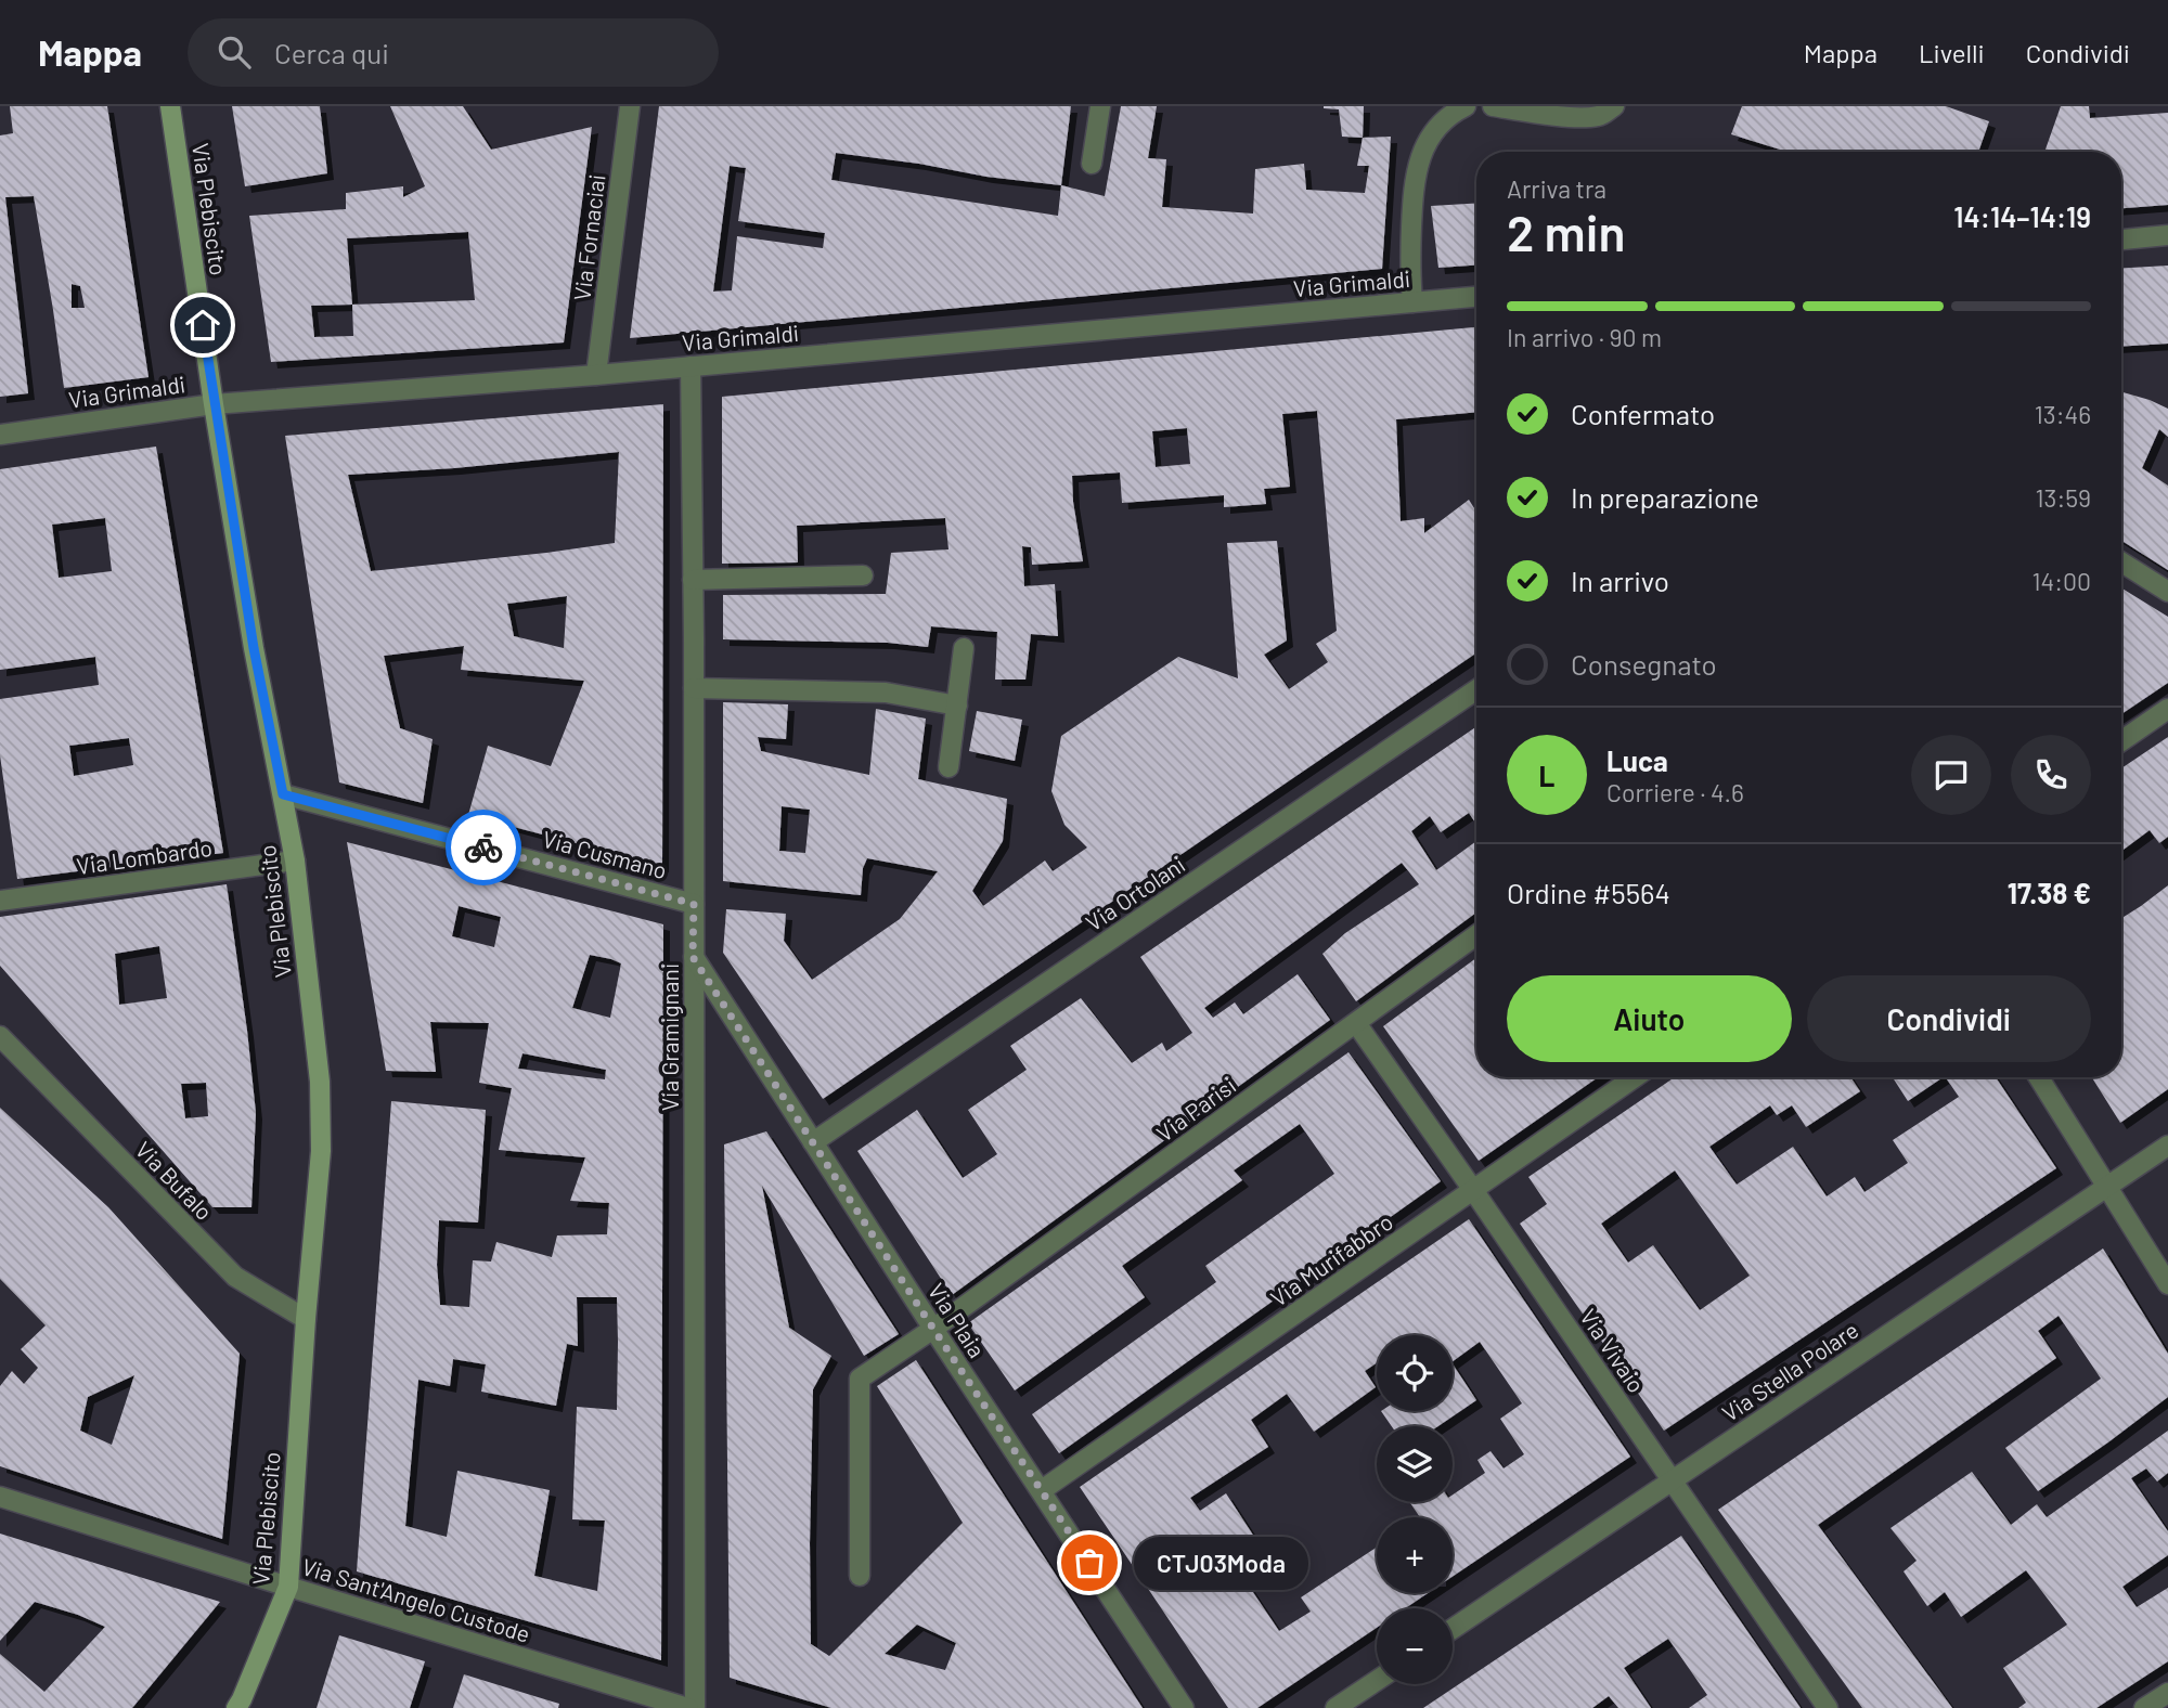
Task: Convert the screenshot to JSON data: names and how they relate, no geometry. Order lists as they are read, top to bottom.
{
  "streets": {
    "main road": ["Via Plebiscito"],
    "street": [
      "Via Fornaciai",
      "Via Grimaldi",
      "Via Cusmano",
      "Via Lombardo",
      "Via Ortolani",
      "Via Gramignani",
      "Via Parisi",
      "Via Bufalo",
      "Via Murifabbro",
      "Via Plaia",
      "Via Vivaio",
      "Via Stella Polare",
      "Via Sant'Angelo Custode"
    ]
  },
  "crossings": [
    ["Via Plebiscito", "Via Grimaldi"],
    ["Via Plebiscito", "Via Cusmano"],
    ["Via Plebiscito", "Via Lombardo"],
    ["Via Plebiscito", "Via Bufalo"],
    ["Via Plebiscito", "Via Sant'Angelo Custode"],
    ["Via Fornaciai", "Via Grimaldi"],
    ["Via Grimaldi", "Via Gramignani"],
    ["Via Cusmano", "Via Gramignani"],
    ["Via Ortolani", "Via Plaia"],
    ["Via Gramignani", "Via Plaia"],
    ["Via Parisi", "Via Plaia"],
    ["Via Parisi", "Via Vivaio"],
    ["Via Murifabbro", "Via Plaia"],
    ["Via Murifabbro", "Via Vivaio"],
    ["Via Vivaio", "Via Stella Polare"]
  ],
  "places": ["CTJ03Moda"],
  "page": {
    "header": "Mappa",
    "search": "Cerca qui",
    "nav": ["Mappa", "Livelli", "Condividi"],
    "heading": ["2 min", "Arriva tra", "14:14–14:19"],
    "panel": [
      "Luca",
      "Corriere · 4.6",
      "Ordine #5564",
      "17.38 €"
    ],
    "bar": "In arrivo · 90 m",
    "list": [
      ["Confermato", "13:46"],
      ["In preparazione", "13:59"],
      ["In arrivo", "14:00"],
      "Consegnato"
    ],
    "round": "L",
    "buttons": ["Aiuto", "Condividi"],
    "map_buttons": ["+", "−"],
    "bubble": "CTJ03Moda"
  }
}
